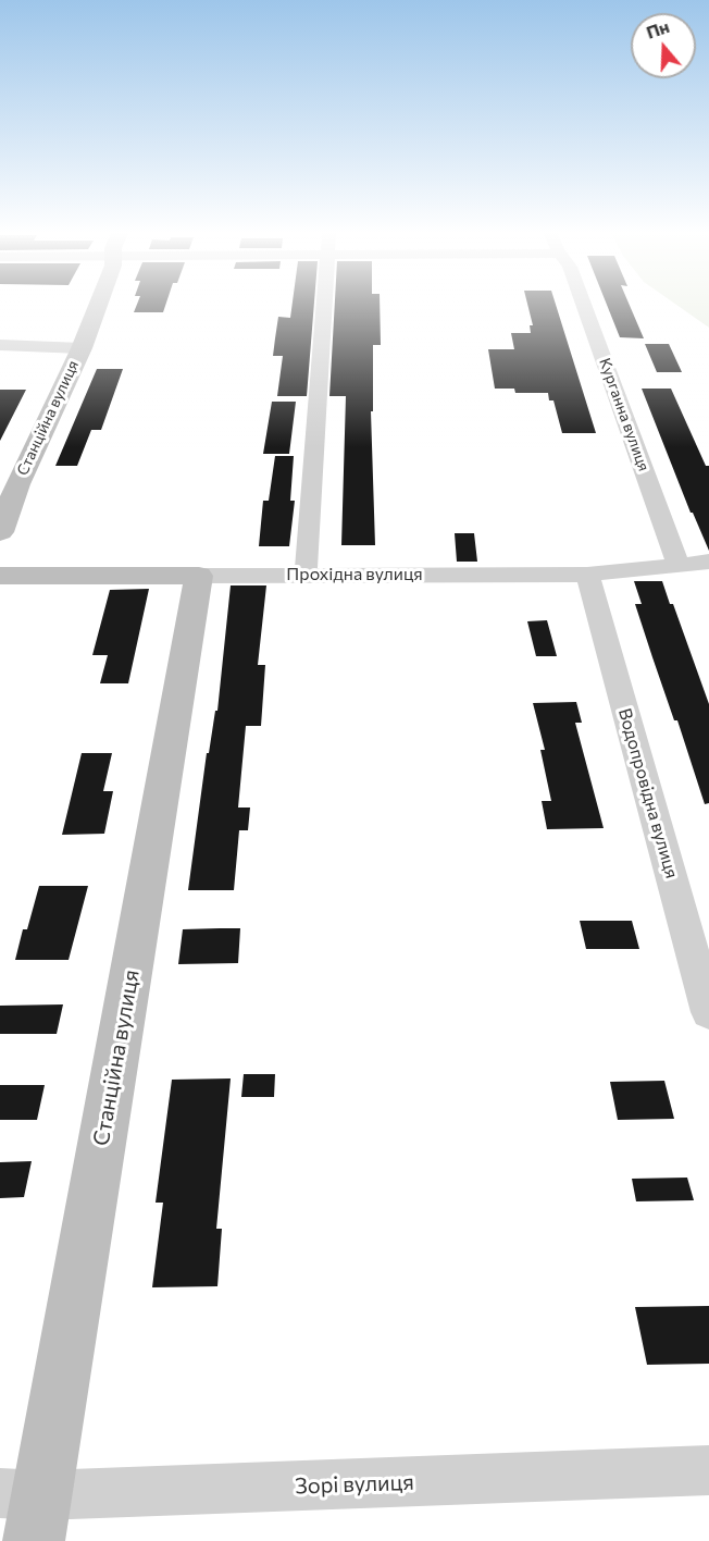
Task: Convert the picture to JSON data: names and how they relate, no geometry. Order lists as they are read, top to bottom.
{
  "streets": {
    "street": [
      "Курганна вулиця",
      "Станційна вулиця",
      "Прохідна вулиця",
      "Водопровідна вулиця",
      "Зорі вулиця"
    ]
  },
  "crossings": [
    ["Курганна вулиця", "Прохідна вулиця"],
    ["Станційна вулиця", "Прохідна вулиця"],
    ["Станційна вулиця", "Зорі вулиця"],
    ["Прохідна вулиця", "Водопровідна вулиця"]
  ],
  "north": "top"
}
